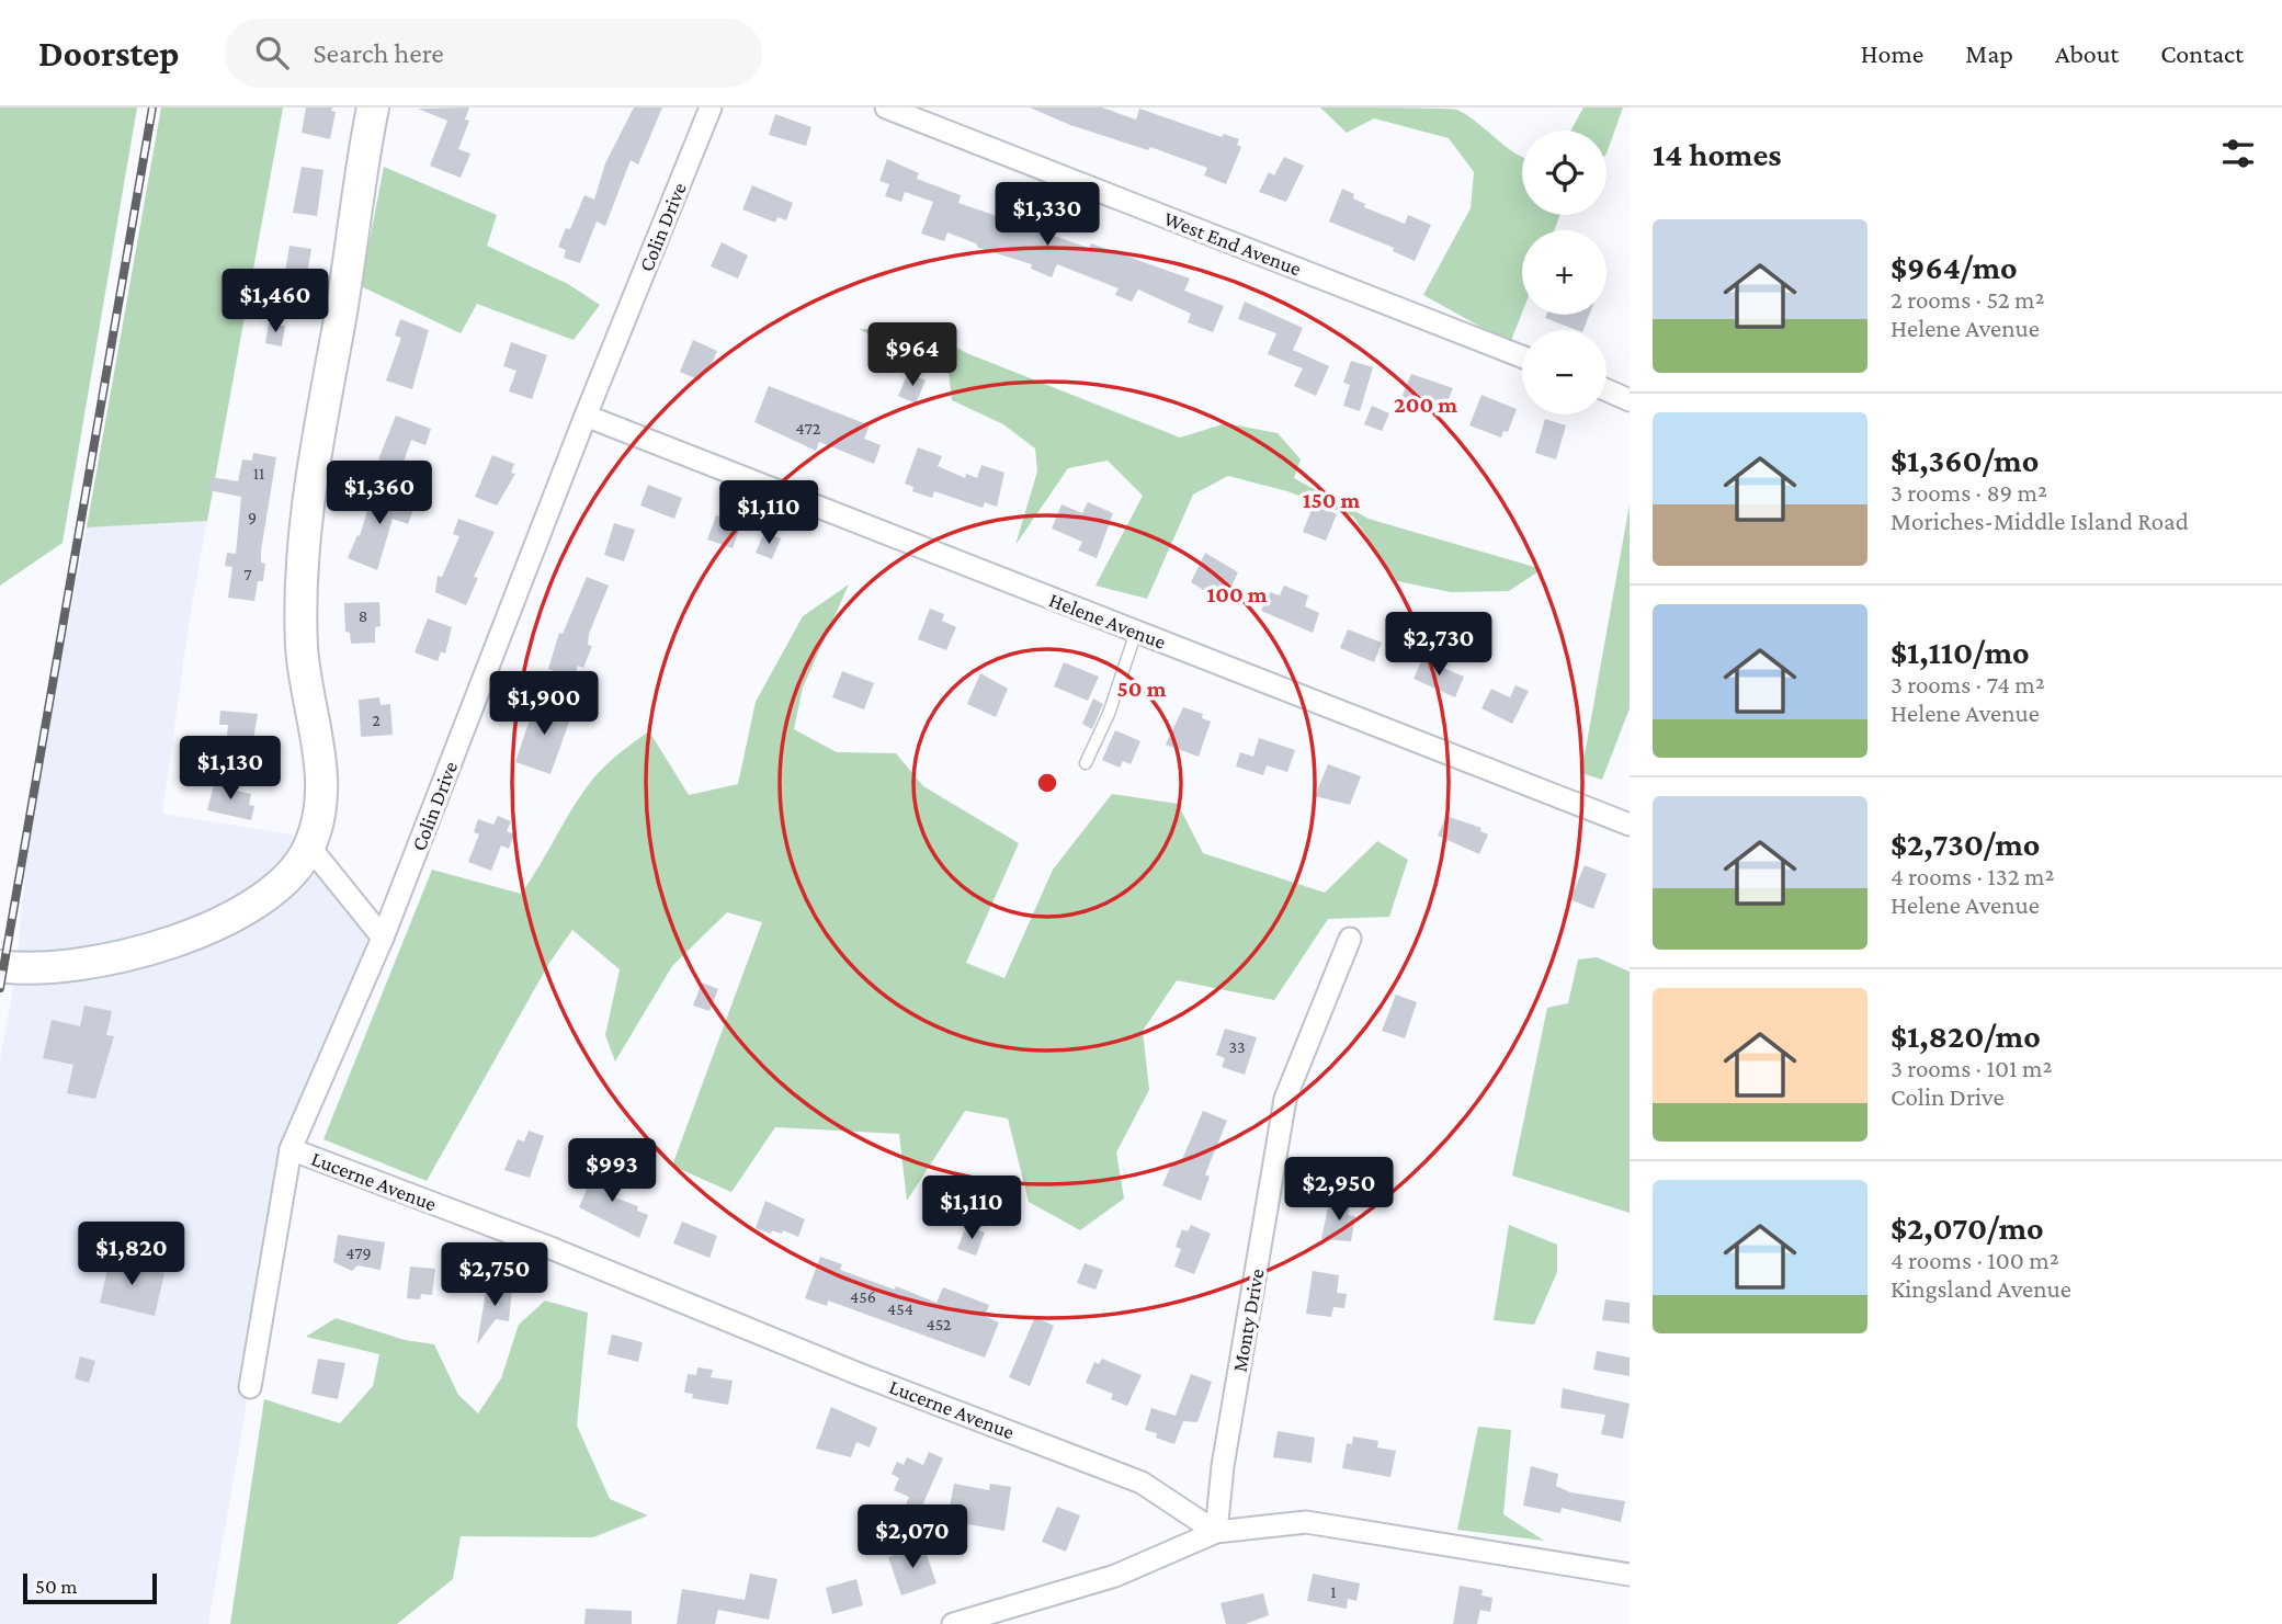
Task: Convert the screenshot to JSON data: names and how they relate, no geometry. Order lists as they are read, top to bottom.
{
  "streets": {
    "street": [
      "Colin Drive",
      "West End Avenue",
      "Helene Avenue",
      "Lucerne Avenue",
      "Monty Drive"
    ]
  },
  "crossings": [
    ["Colin Drive", "Helene Avenue"],
    ["Colin Drive", "Lucerne Avenue"],
    ["Lucerne Avenue", "Monty Drive"]
  ],
  "house_numbers": [
    "472",
    "11",
    "9",
    "7",
    "8",
    "2",
    "33",
    "479",
    "456",
    "454",
    "452",
    "1"
  ],
  "scale_bar": "50 m",
  "page": {
    "header": "Doorstep",
    "search": "Search here",
    "nav": [
      "Home",
      "Map",
      "About",
      "Contact"
    ],
    "heading": "14 homes",
    "map_buttons": ["+", "−"],
    "price": [
      "$1,330",
      "$1,460",
      "$964",
      "$1,360",
      "$1,110",
      "$2,730",
      "$1,900",
      "$1,130",
      "$993",
      "$2,950",
      "$1,110",
      "$1,820",
      "$2,750",
      "$2,070"
    ],
    "list": [
      {
        "name": "$964/mo",
        "note": "2 rooms · 52 m² · Helene Avenue"
      },
      {
        "name": "$1,360/mo",
        "note": "3 rooms · 89 m² · Moriches-Middle Island Road"
      },
      {
        "name": "$1,110/mo",
        "note": "3 rooms · 74 m² · Helene Avenue"
      },
      {
        "name": "$2,730/mo",
        "note": "4 rooms · 132 m² · Helene Avenue"
      },
      {
        "name": "$1,820/mo",
        "note": "3 rooms · 101 m² · Colin Drive"
      },
      {
        "name": "$2,070/mo",
        "note": "4 rooms · 100 m² · Kingsland Avenue"
      }
    ],
    "scale": "50 m"
  },
  "rings": [
    "200 m",
    "150 m",
    "100 m",
    "50 m"
  ]
}
